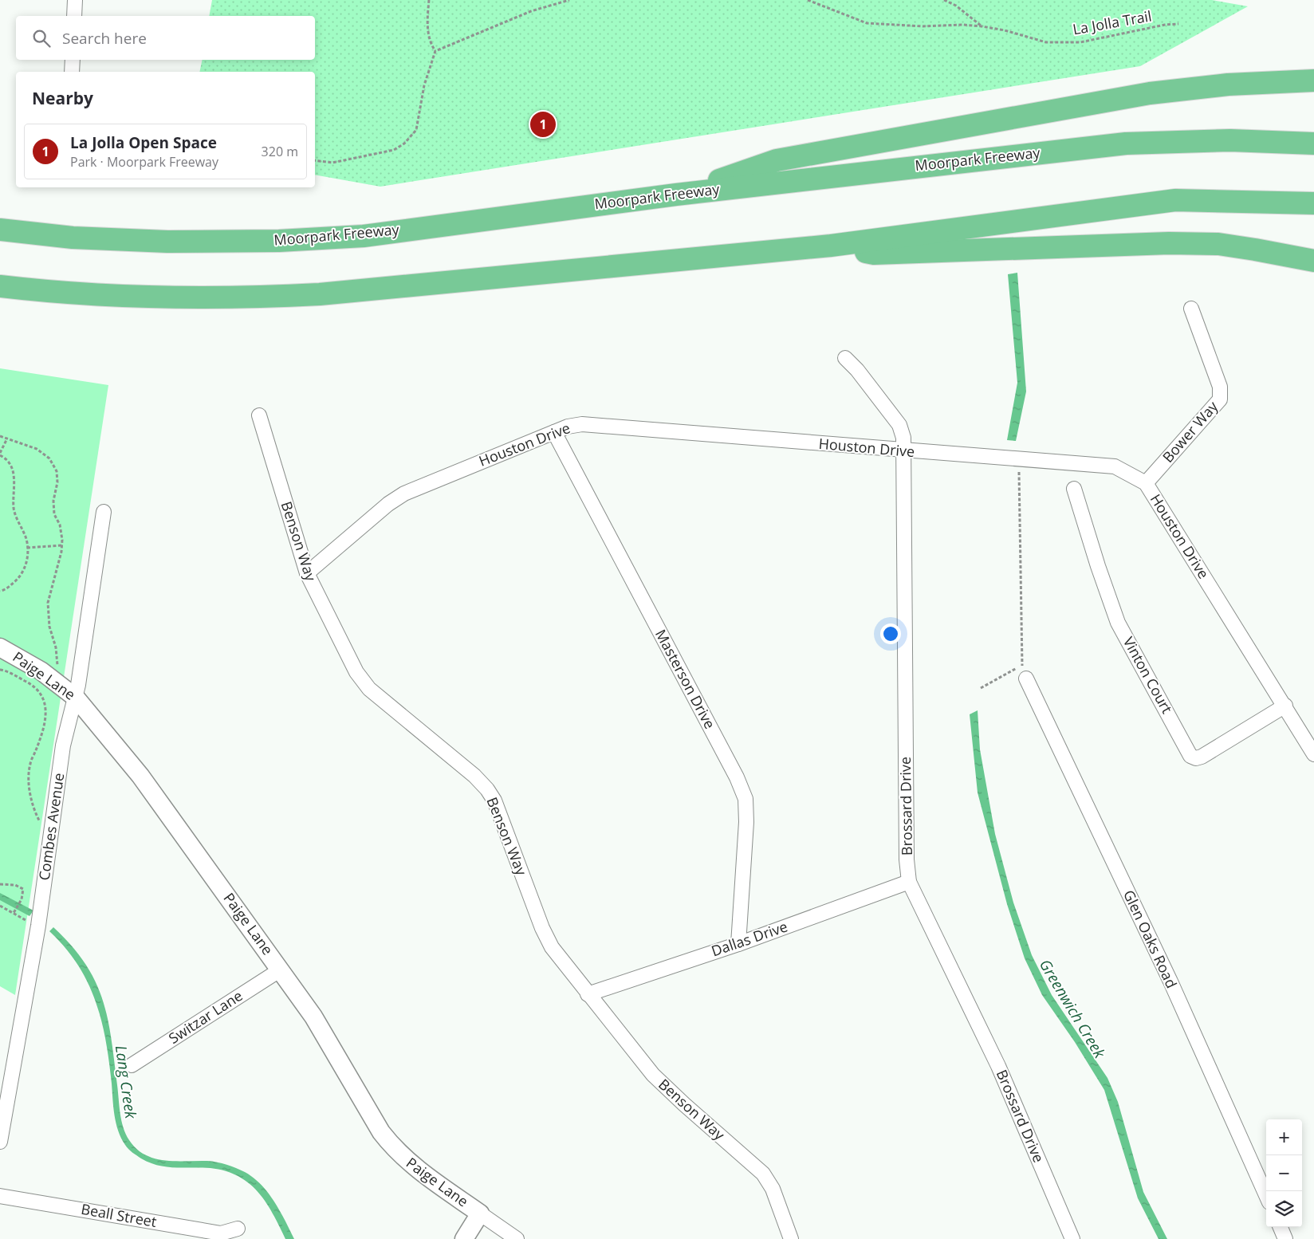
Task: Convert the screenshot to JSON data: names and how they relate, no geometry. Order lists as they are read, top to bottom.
{
  "streets": {
    "highway": ["Moorpark Freeway"],
    "street": [
      "Bower Way",
      "Houston Drive",
      "Benson Way",
      "Vinton Court",
      "Paige Lane",
      "Masterson Drive",
      "Brossard Drive",
      "Combes Avenue",
      "Dallas Drive",
      "Glen Oaks Road",
      "Switzar Lane",
      "Beall Street"
    ],
    "path": ["La Jolla Trail"]
  },
  "crossings": [
    ["Bower Way", "Houston Drive"],
    ["Houston Drive", "Benson Way"],
    ["Houston Drive", "Vinton Court"],
    ["Houston Drive", "Masterson Drive"],
    ["Houston Drive", "Brossard Drive"],
    ["Benson Way", "Dallas Drive"],
    ["Paige Lane", "Combes Avenue"],
    ["Paige Lane", "Switzar Lane"],
    ["Masterson Drive", "Dallas Drive"],
    ["Brossard Drive", "Dallas Drive"]
  ],
  "water": ["Greenwich Creek", "Lang Creek"],
  "page": {
    "search": "Search here",
    "heading": "Nearby",
    "pins": "1",
    "list": [
      {
        "mark": "1",
        "name": "La Jolla Open Space",
        "note": "Park · Moorpark Freeway",
        "value": "320 m"
      }
    ],
    "map_buttons": ["+", "−"]
  }
}
